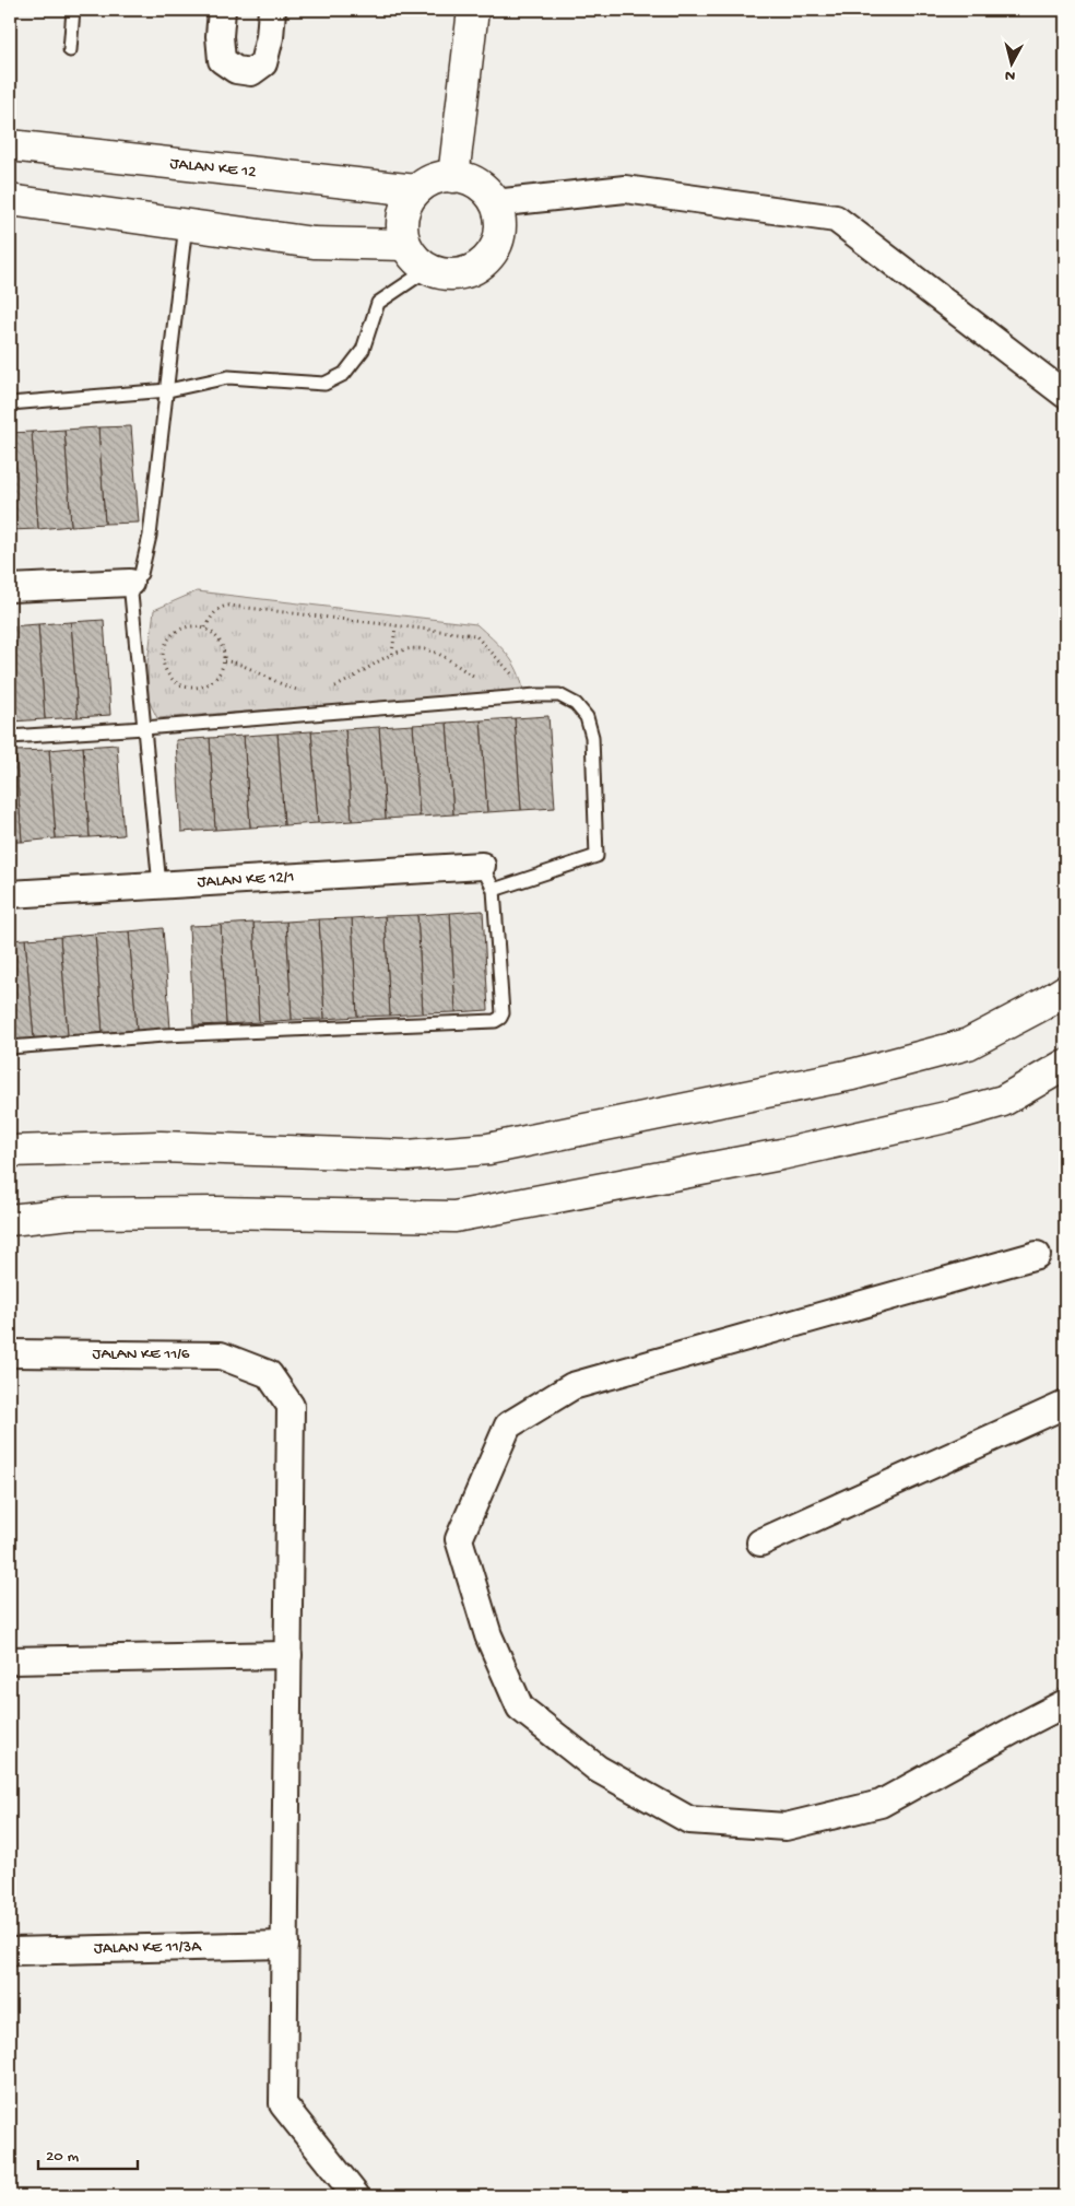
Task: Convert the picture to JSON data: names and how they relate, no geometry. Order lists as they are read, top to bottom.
{
  "streets": {
    "main road": ["JALAN KE 12"],
    "street": ["JALAN KE 12/1", "JALAN KE 11/6", "JALAN KE 11/3A"]
  },
  "scale_bar": "20 m",
  "north": "bottom"
}
